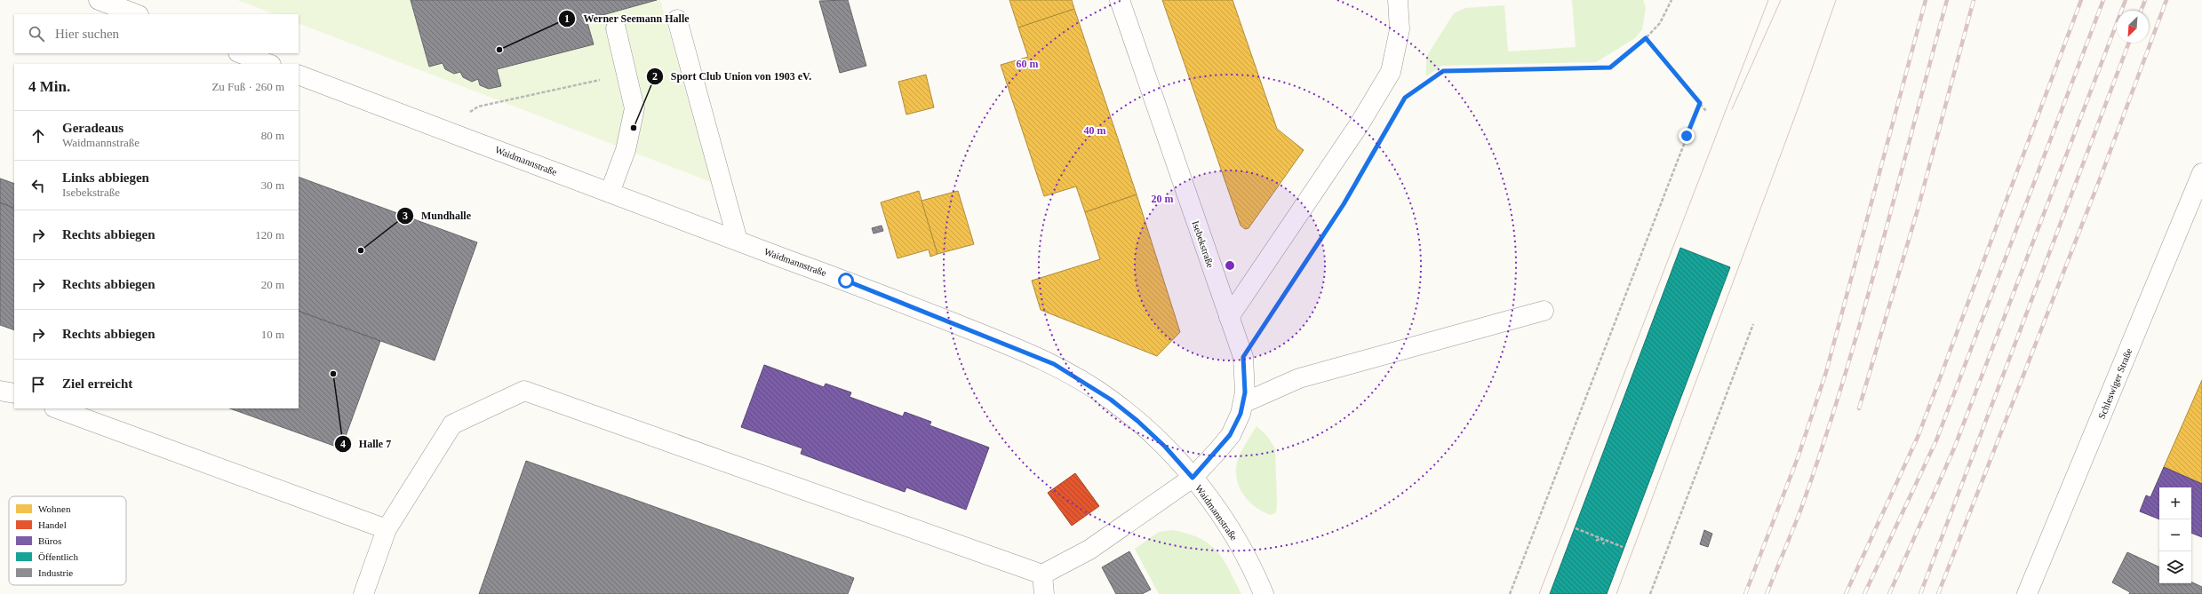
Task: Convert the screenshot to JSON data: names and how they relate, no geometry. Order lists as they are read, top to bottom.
{
  "streets": {
    "street": ["Waidmannstraße", "Isebekstraße", "Schleswiger Straße"]
  },
  "crossings": [
    ["Waidmannstraße", "Isebekstraße"]
  ],
  "places": [
    "Werner Seemann Halle",
    "Sport Club Union von 1903 eV.",
    "Mundhalle",
    "Halle 7"
  ],
  "legend": [
    "Wohnen",
    "Handel",
    "Büros",
    "Öffentlich",
    "Industrie"
  ],
  "north": "bottom left",
  "page": {
    "search": "Hier suchen",
    "heading": ["4 Min.", "Zu Fuß · 260 m"],
    "list": [
      ["Geradeaus", "Waidmannstraße", "80 m"],
      ["Links abbiegen", "Isebekstraße", "30 m"],
      ["Rechts abbiegen", "120 m"],
      ["Rechts abbiegen", "20 m"],
      ["Rechts abbiegen", "10 m"],
      "Ziel erreicht"
    ],
    "map_buttons": ["+", "−"]
  },
  "rings": ["60 m", "40 m", "20 m"]
}
